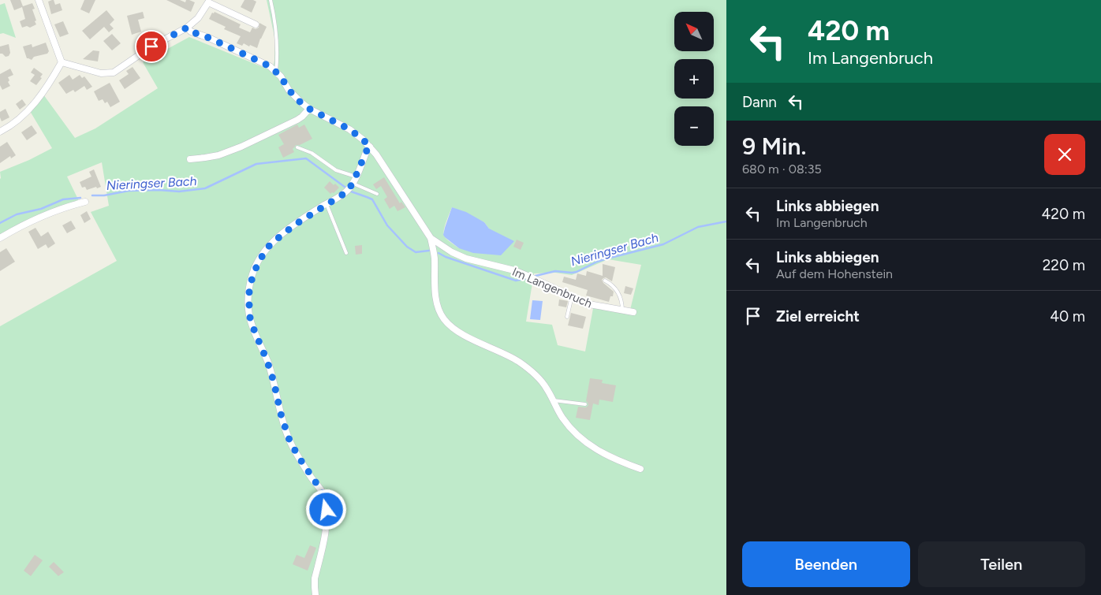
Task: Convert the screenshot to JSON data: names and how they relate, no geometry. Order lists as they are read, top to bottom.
{
  "streets": {
    "street": ["Im Langenbruch"]
  },
  "water": ["Nieringser Bach"],
  "north": "top left",
  "page": {
    "turn": ["420 m", "Im Langenbruch"],
    "map_buttons": ["+", "−"],
    "then": "Dann",
    "heading": ["9 Min.", "680 m · 08:35"],
    "list": [
      {
        "name": "Links abbiegen",
        "note": "Im Langenbruch",
        "value": "420 m"
      },
      {
        "name": "Links abbiegen",
        "note": "Auf dem Hohenstein",
        "value": "220 m"
      },
      {
        "name": "Ziel erreicht",
        "value": "40 m"
      }
    ],
    "buttons": ["Beenden", "Teilen"]
  }
}
